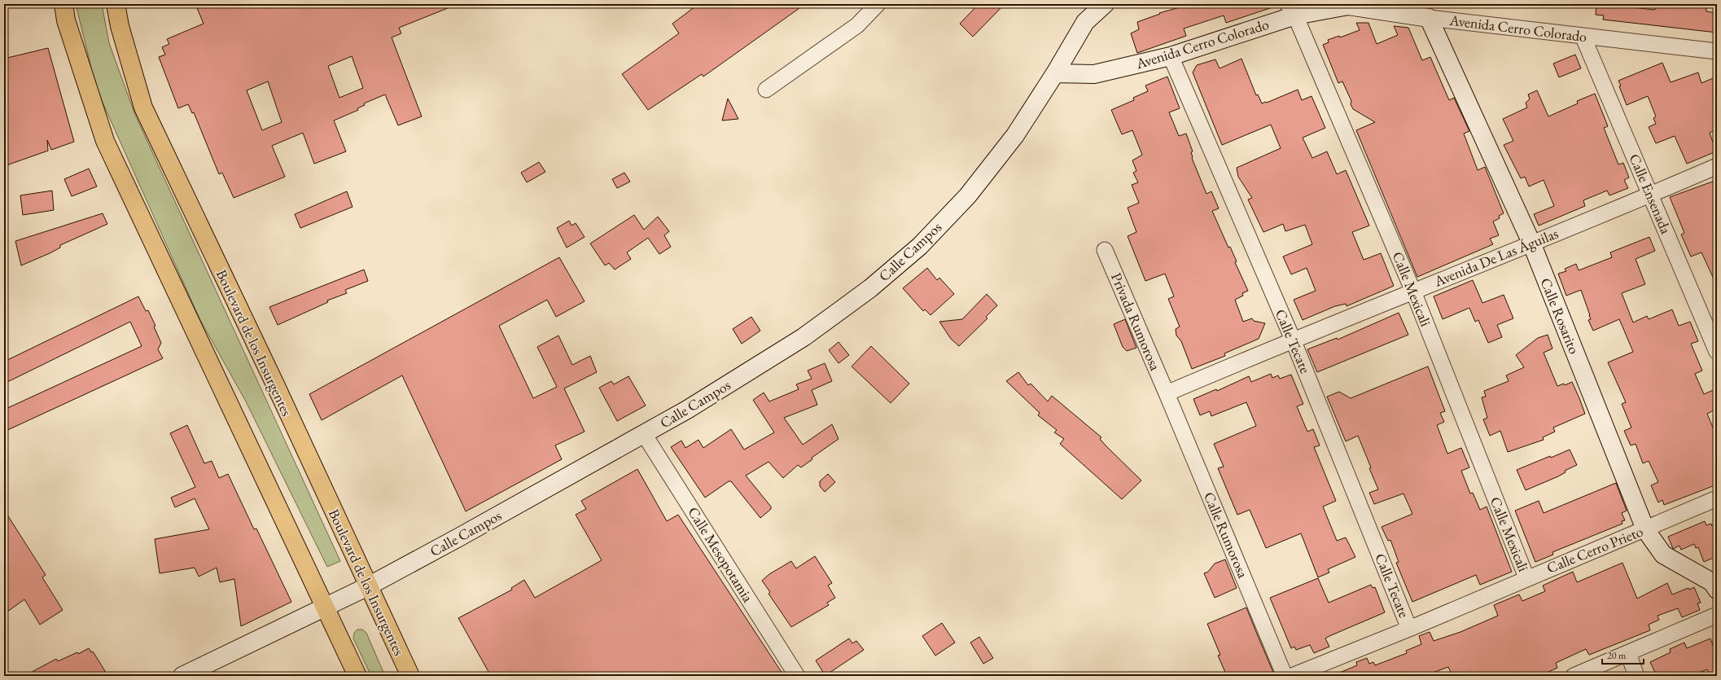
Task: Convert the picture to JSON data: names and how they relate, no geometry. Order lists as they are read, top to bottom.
{
  "streets": {
    "main road": ["Boulevard de los Insurgentes"],
    "street": [
      "Avenida Cerro Colorado",
      "Calle Ensenada",
      "Calle Campos",
      "Avenida De Las Águilas",
      "Calle Mexicali",
      "Calle Rosarito",
      "Privada Rumorosa",
      "Calle Tecate",
      "Calle Rumorosa",
      "Calle Cerro Prieto",
      "Calle Mesopotamia"
    ]
  },
  "crossings": [
    ["Avenida Cerro Colorado", "Calle Ensenada"],
    ["Avenida Cerro Colorado", "Calle Campos"],
    ["Avenida Cerro Colorado", "Calle Mexicali"],
    ["Avenida Cerro Colorado", "Calle Rosarito"],
    ["Avenida Cerro Colorado", "Calle Tecate"],
    ["Calle Ensenada", "Avenida De Las Águilas"],
    ["Calle Campos", "Boulevard de los Insurgentes"],
    ["Calle Campos", "Calle Mesopotamia"],
    ["Avenida De Las Águilas", "Calle Mexicali"],
    ["Avenida De Las Águilas", "Calle Rosarito"],
    ["Avenida De Las Águilas", "Privada Rumorosa"],
    ["Avenida De Las Águilas", "Calle Tecate"],
    ["Avenida De Las Águilas", "Calle Rumorosa"],
    ["Calle Mexicali", "Calle Cerro Prieto"],
    ["Calle Rosarito", "Calle Cerro Prieto"],
    ["Privada Rumorosa", "Calle Rumorosa"],
    ["Calle Tecate", "Calle Cerro Prieto"]
  ],
  "scale_bar": "20 m"
}
